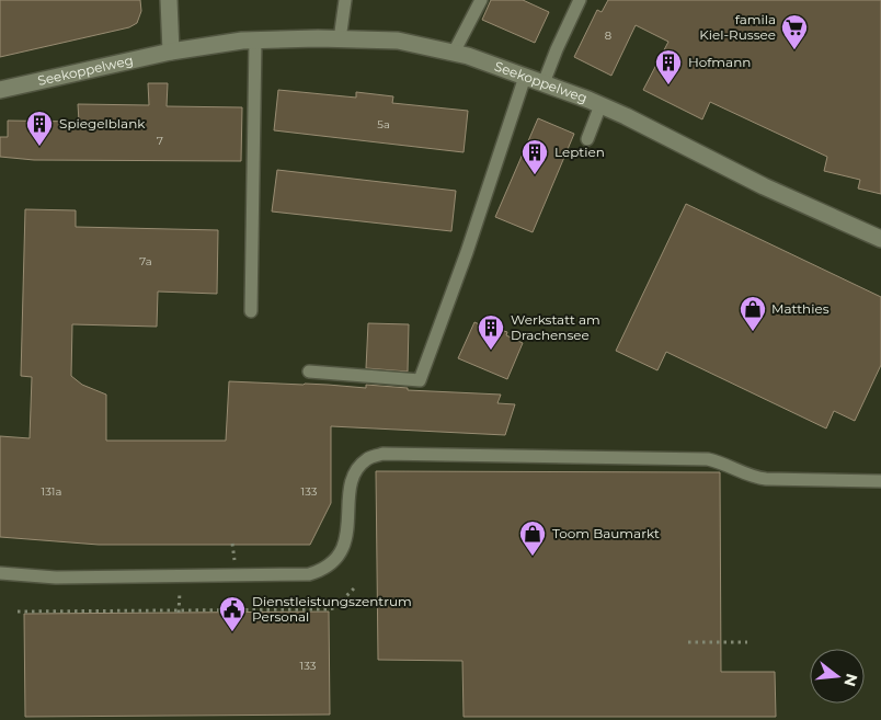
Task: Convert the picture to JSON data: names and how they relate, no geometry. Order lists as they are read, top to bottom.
{
  "streets": {
    "street": ["Seekoppelweg"]
  },
  "places": {
    "supermarket": ["famila Kiel-Russee"],
    "building": [
      "Hofmann",
      "Spiegelblank",
      "Leptien",
      "Werkstatt am Drachensee"
    ],
    "shop": ["Matthies", "Toom Baumarkt"],
    "public building": ["Dienstleistungszentrum Personal"]
  },
  "house_numbers": [
    "8",
    "5a",
    "7",
    "7a",
    "131a",
    "133",
    "133"
  ],
  "north": "right"
}
